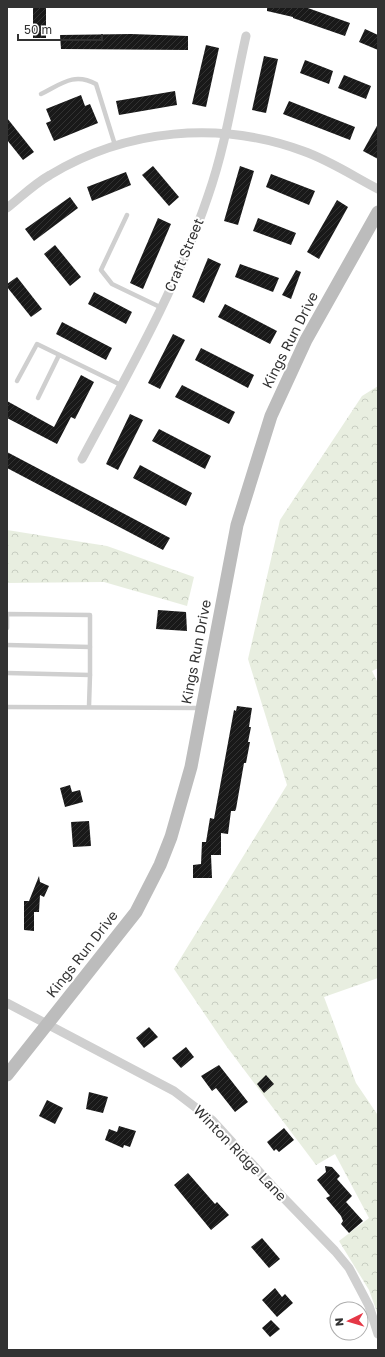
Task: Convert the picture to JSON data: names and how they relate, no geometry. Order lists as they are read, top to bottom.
{
  "streets": {
    "street": ["Craft Street", "Kings Run Drive", "Winton Ridge Lane"]
  },
  "crossings": [
    ["Kings Run Drive", "Winton Ridge Lane"]
  ],
  "scale_bar": "50 m",
  "north": "left"
}
